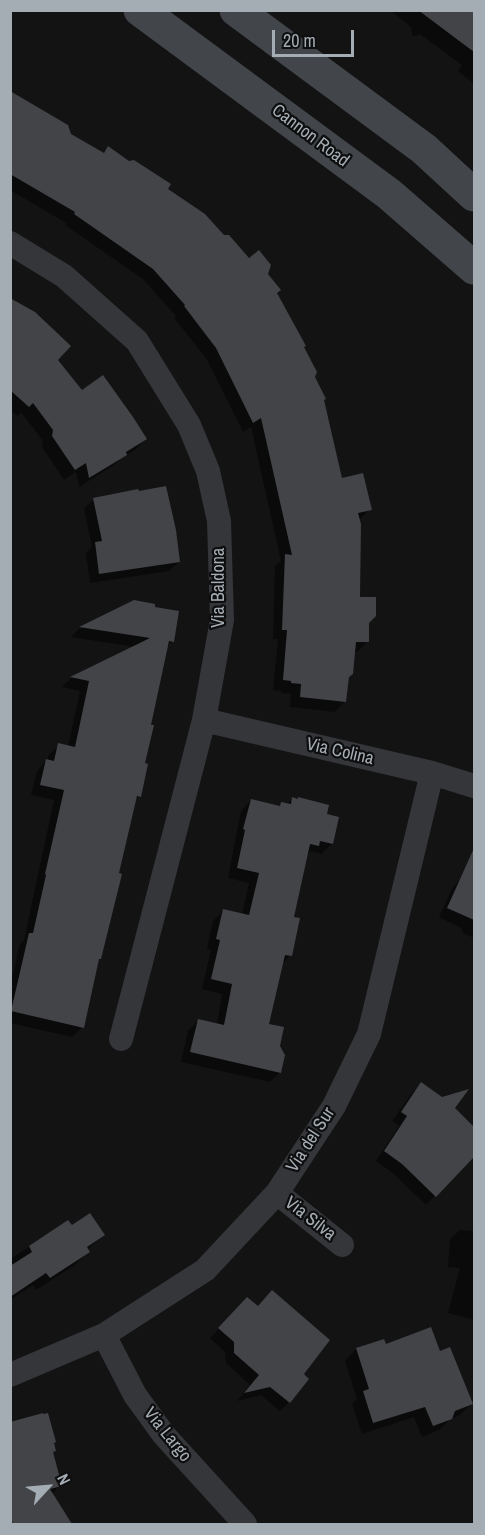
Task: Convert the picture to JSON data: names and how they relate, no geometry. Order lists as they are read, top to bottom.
{
  "streets": {
    "main road": ["Cannon Road"],
    "street": [
      "Via Baldona",
      "Via Colina",
      "Via del Sur",
      "Via Silva",
      "Via Largo"
    ]
  },
  "crossings": [
    ["Via Baldona", "Via Colina"],
    ["Via Colina", "Via del Sur"],
    ["Via del Sur", "Via Silva"],
    ["Via del Sur", "Via Largo"]
  ],
  "scale_bar": "20 m",
  "north": "top right"
}
